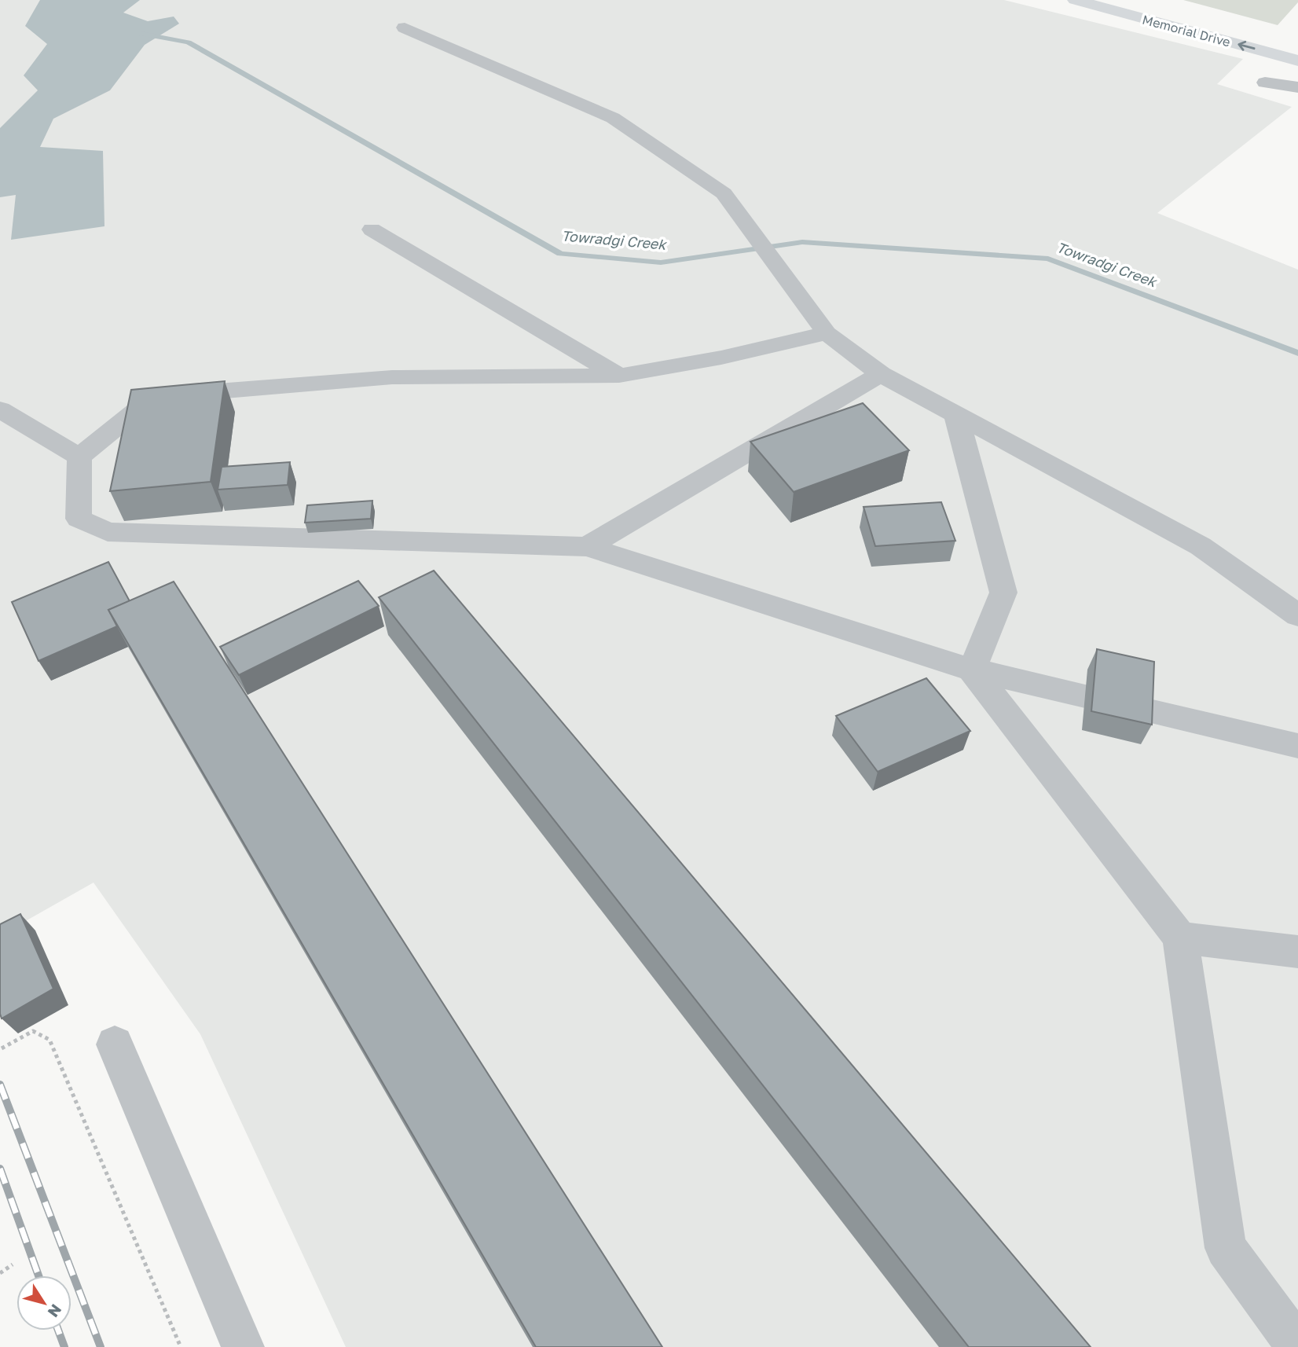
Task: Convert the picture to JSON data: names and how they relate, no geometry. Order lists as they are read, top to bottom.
{
  "streets": {
    "main road": ["Memorial Drive"]
  },
  "one_way": ["Memorial Drive"],
  "water": ["Towradgi Creek"],
  "north": "bottom right"
}
